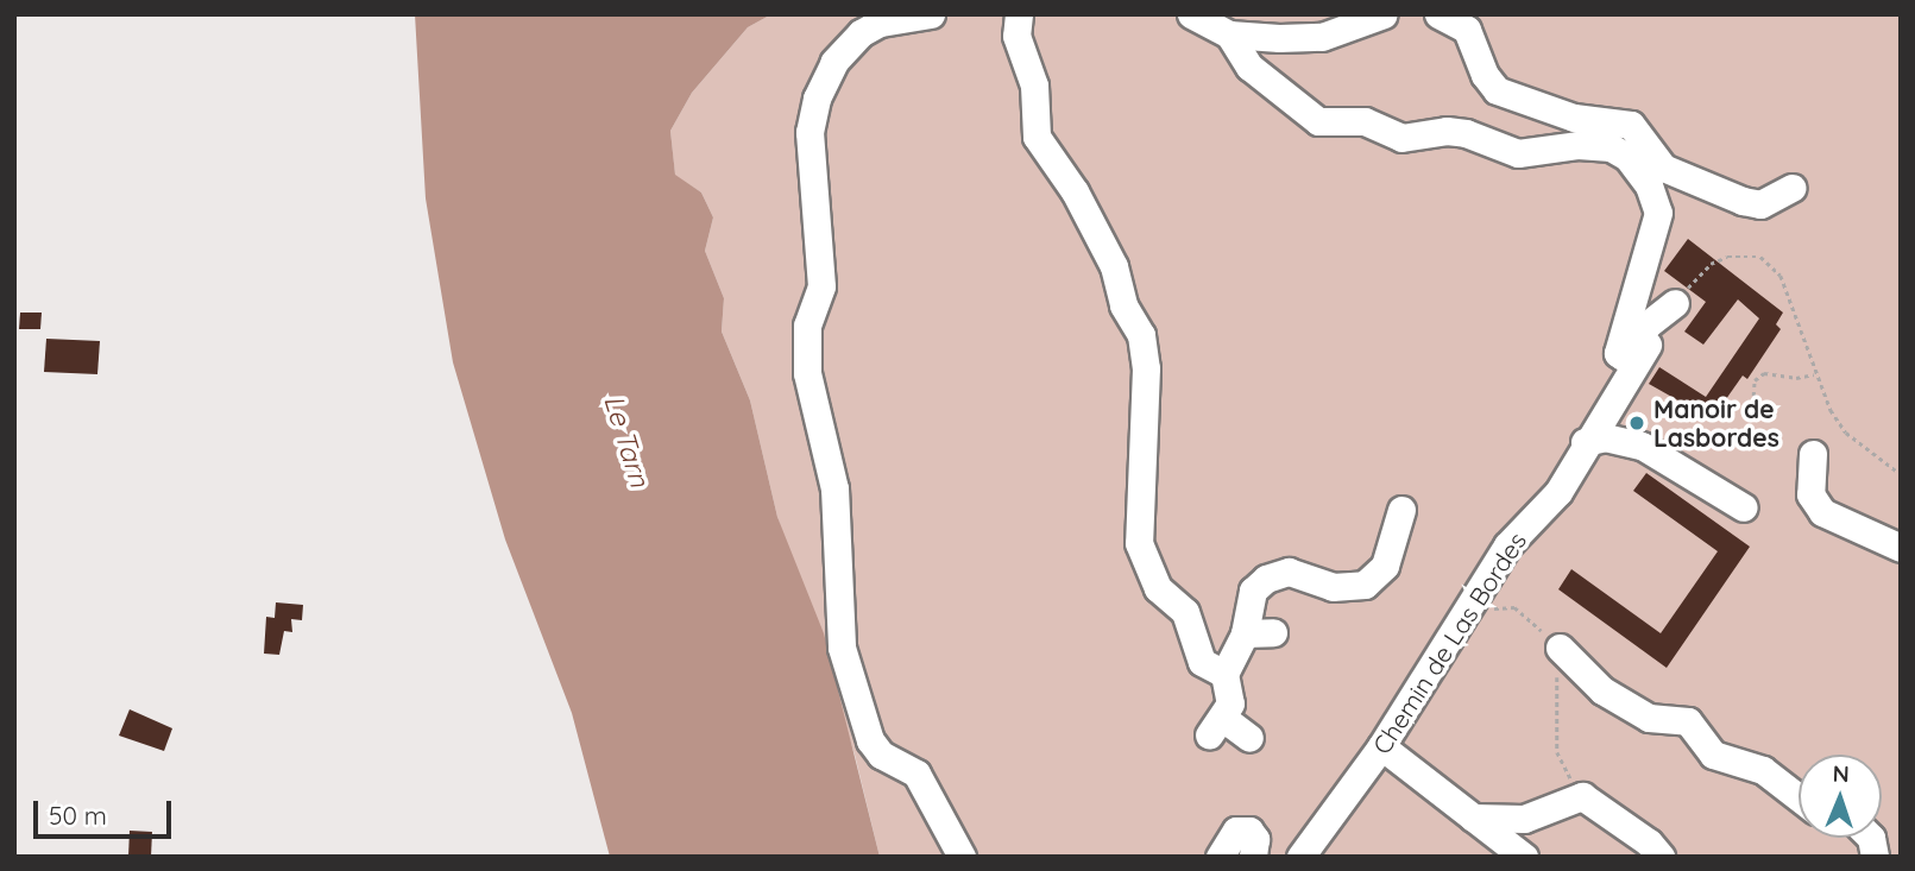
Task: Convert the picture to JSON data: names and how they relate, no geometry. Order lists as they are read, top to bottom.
{
  "streets": {
    "street": ["Chemin de Las Bordes"]
  },
  "water": ["Le Tarn"],
  "places": ["Manoir de Lasbordes"],
  "scale_bar": "50 m",
  "north": "top"
}
